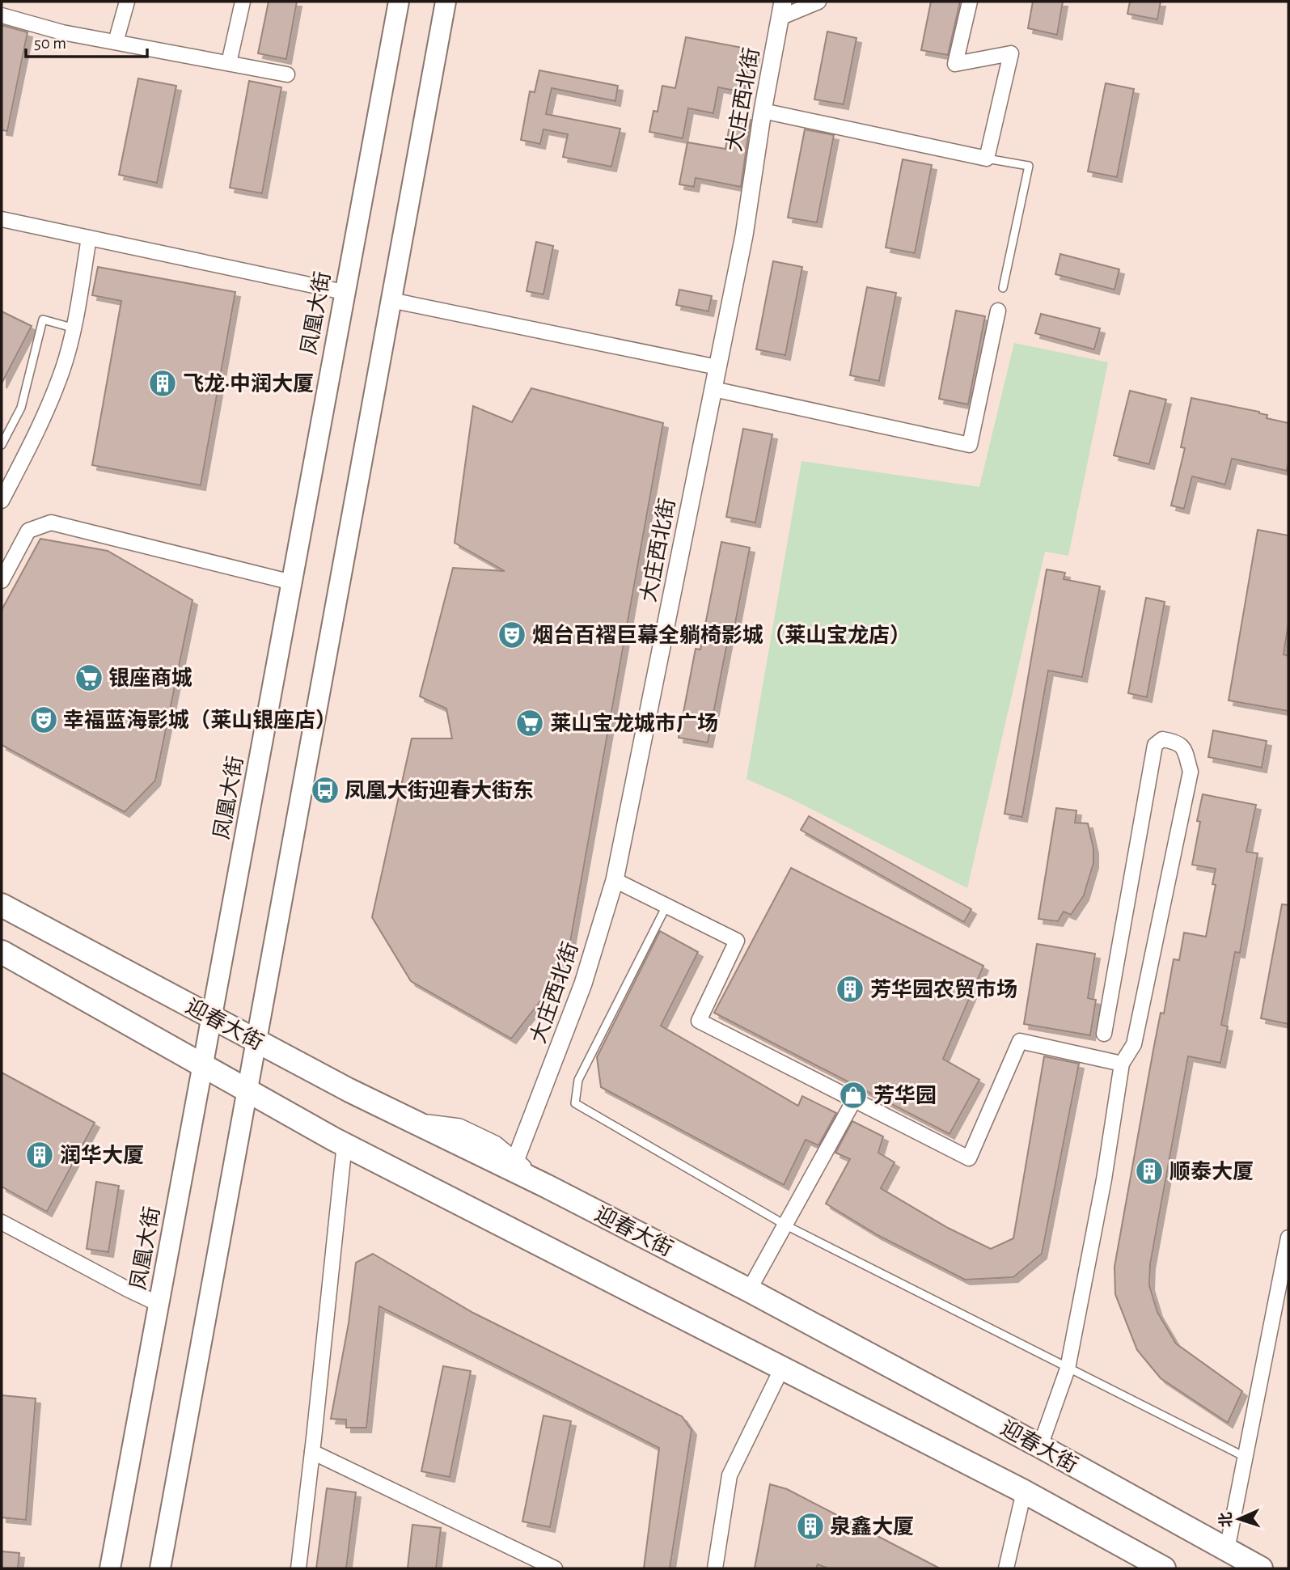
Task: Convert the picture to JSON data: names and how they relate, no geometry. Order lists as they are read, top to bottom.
{
  "streets": {
    "main road": ["凤凰大街", "迎春大街"],
    "street": ["大庄西北街"]
  },
  "crossings": [
    ["凤凰大街", "迎春大街"]
  ],
  "places": {
    "building": [
      "飞龙·中润大厦",
      "芳华园农贸市场",
      "润华大厦",
      "顺泰大厦",
      "泉鑫大厦"
    ],
    "theatre": ["烟台百褶巨幕全躺椅影城（莱山宝龙店）", "幸福蓝海影城（莱山银座店）"],
    "supermarket": ["银座商城", "莱山宝龙城市广场"],
    "bus stop": ["凤凰大街迎春大街东"],
    "shop": ["芳华园"]
  },
  "scale_bar": "50 m",
  "north": "left"
}
